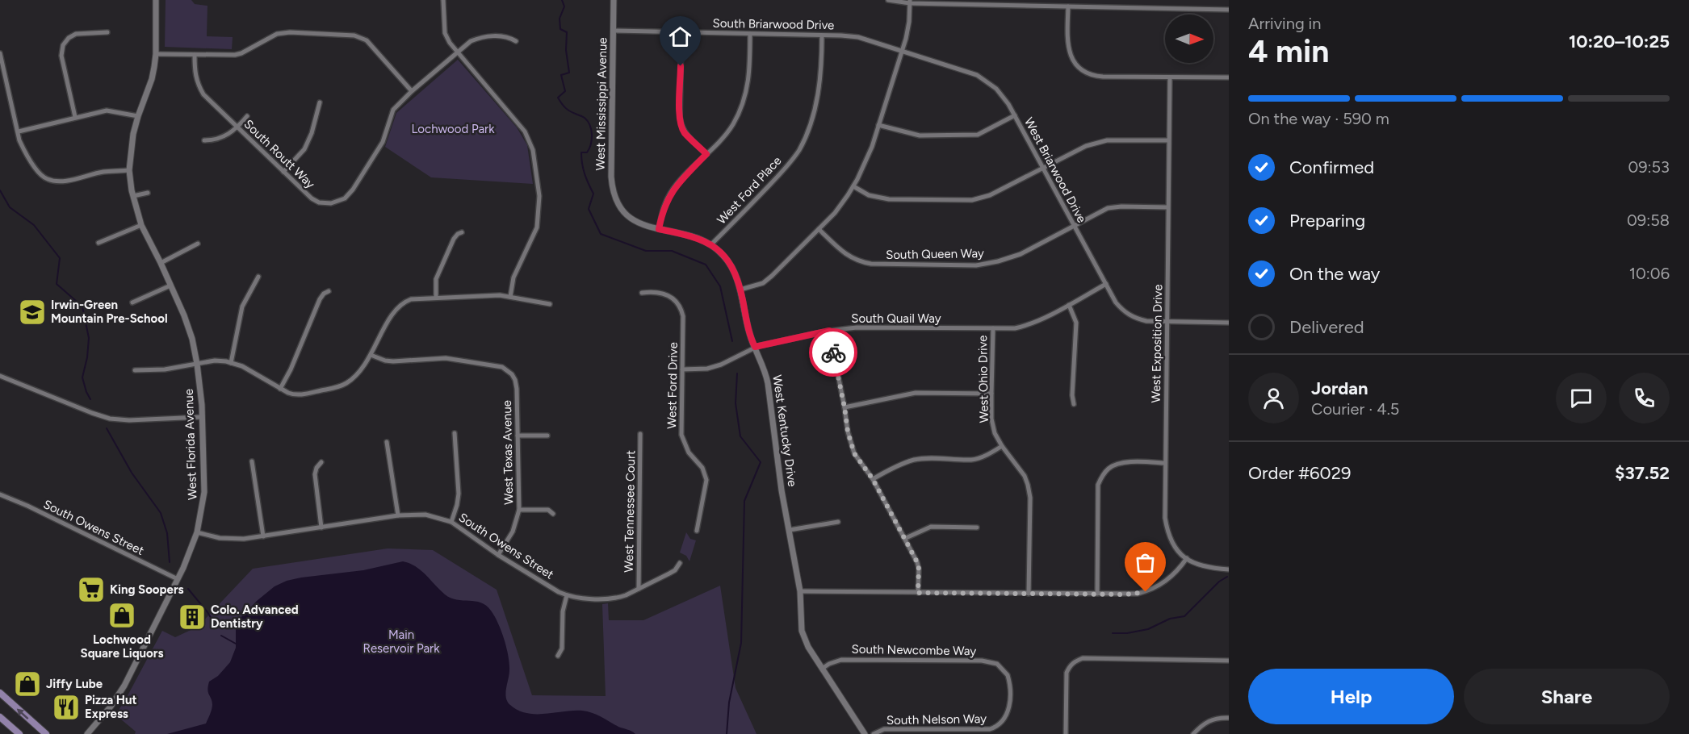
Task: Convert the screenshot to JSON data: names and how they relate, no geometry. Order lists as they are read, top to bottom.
{
  "streets": {
    "street": [
      "South Briarwood Drive",
      "West Mississippi Avenue",
      "South Routt Way",
      "West Briarwood Drive",
      "West Ford Place",
      "South Queen Way",
      "South Quail Way",
      "West Exposition Drive",
      "West Ohio Drive",
      "West Ford Drive",
      "West Kentucky Drive",
      "West Florida Avenue",
      "West Texas Avenue",
      "West Tennessee Court",
      "South Owens Street",
      "South Newcombe Way",
      "South Nelson Way"
    ]
  },
  "crossings": [
    ["South Briarwood Drive", "West Mississippi Avenue"],
    ["South Briarwood Drive", "West Briarwood Drive"],
    ["South Briarwood Drive", "West Ford Place"],
    ["West Briarwood Drive", "South Queen Way"],
    ["West Briarwood Drive", "South Quail Way"],
    ["West Briarwood Drive", "West Exposition Drive"],
    ["West Ford Place", "West Kentucky Drive"],
    ["South Queen Way", "West Exposition Drive"],
    ["South Quail Way", "West Ohio Drive"],
    ["South Quail Way", "West Ford Drive"],
    ["South Quail Way", "West Kentucky Drive"],
    ["West Kentucky Drive", "South Newcombe Way"],
    ["West Florida Avenue", "South Owens Street"],
    ["West Texas Avenue", "South Owens Street"],
    ["West Tennessee Court", "South Owens Street"],
    ["South Newcombe Way", "South Nelson Way"]
  ],
  "parks": ["Lochwood Park", "Main Reservoir Park"],
  "places": {
    "school or university": ["Irwin-Green Mountain Pre-School"],
    "supermarket": ["King Soopers"],
    "shop": ["Lochwood Square Liquors", "Jiffy Lube"],
    "building": ["Colo. Advanced Dentistry"],
    "restaurant": ["Pizza Hut Express"]
  },
  "north": "right",
  "page": {
    "heading": ["4 min", "Arriving in", "10:20–10:25"],
    "panel": [
      "Jordan",
      "Courier · 4.5",
      "Order #6029",
      "$37.52"
    ],
    "bar": "On the way · 590 m",
    "list": [
      ["Confirmed", "09:53"],
      ["Preparing", "09:58"],
      ["On the way", "10:06"],
      "Delivered"
    ],
    "buttons": ["Help", "Share"]
  }
}
